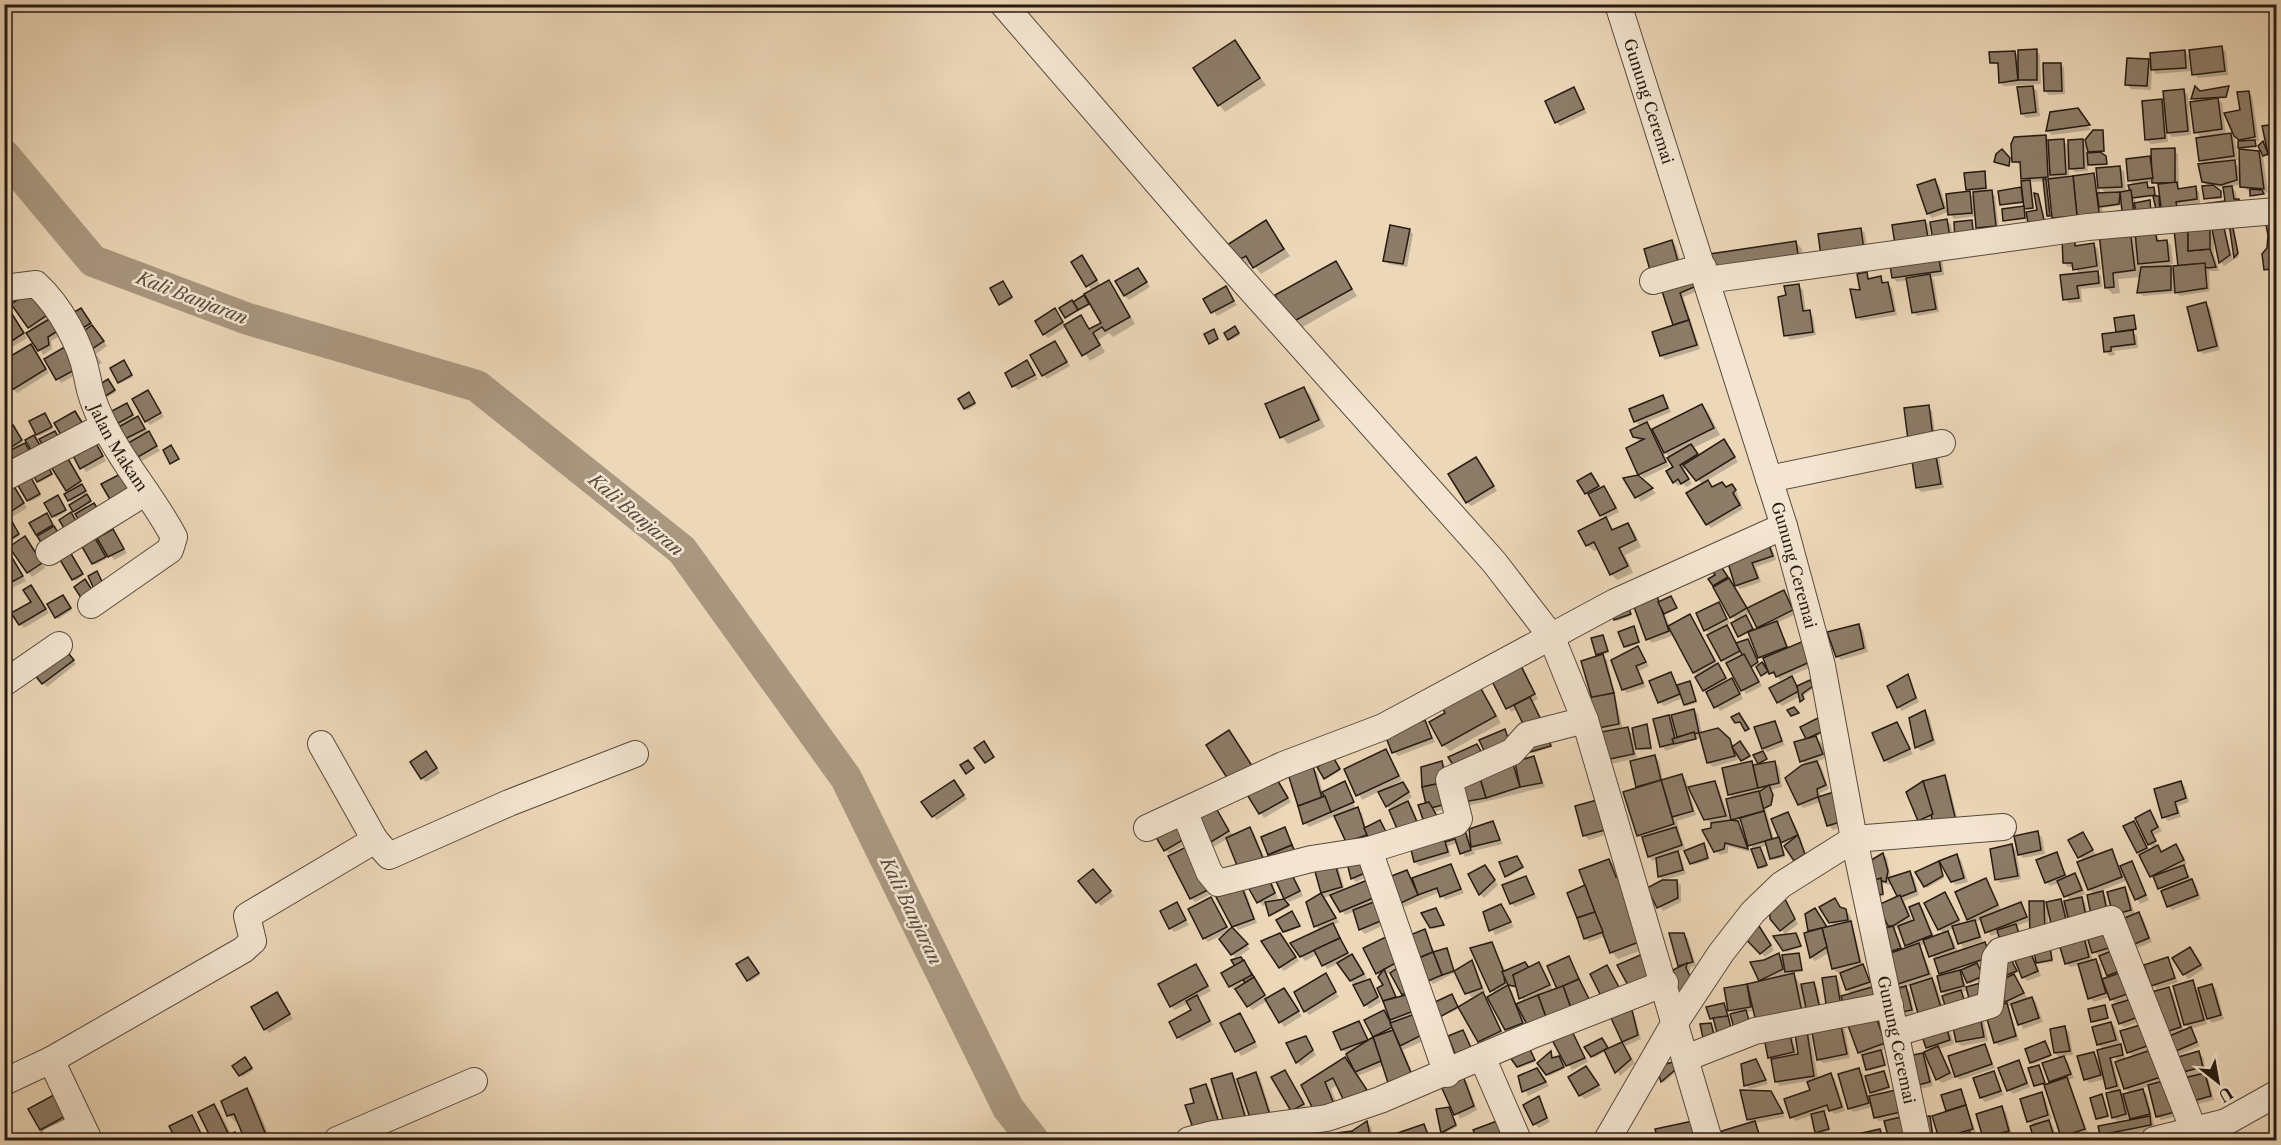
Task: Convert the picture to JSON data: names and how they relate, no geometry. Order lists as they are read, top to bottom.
{
  "streets": {
    "street": ["Gunung Ceremai", "Jalan Makam"]
  },
  "water": ["Kali Banjaran"],
  "north": "bottom right"
}
